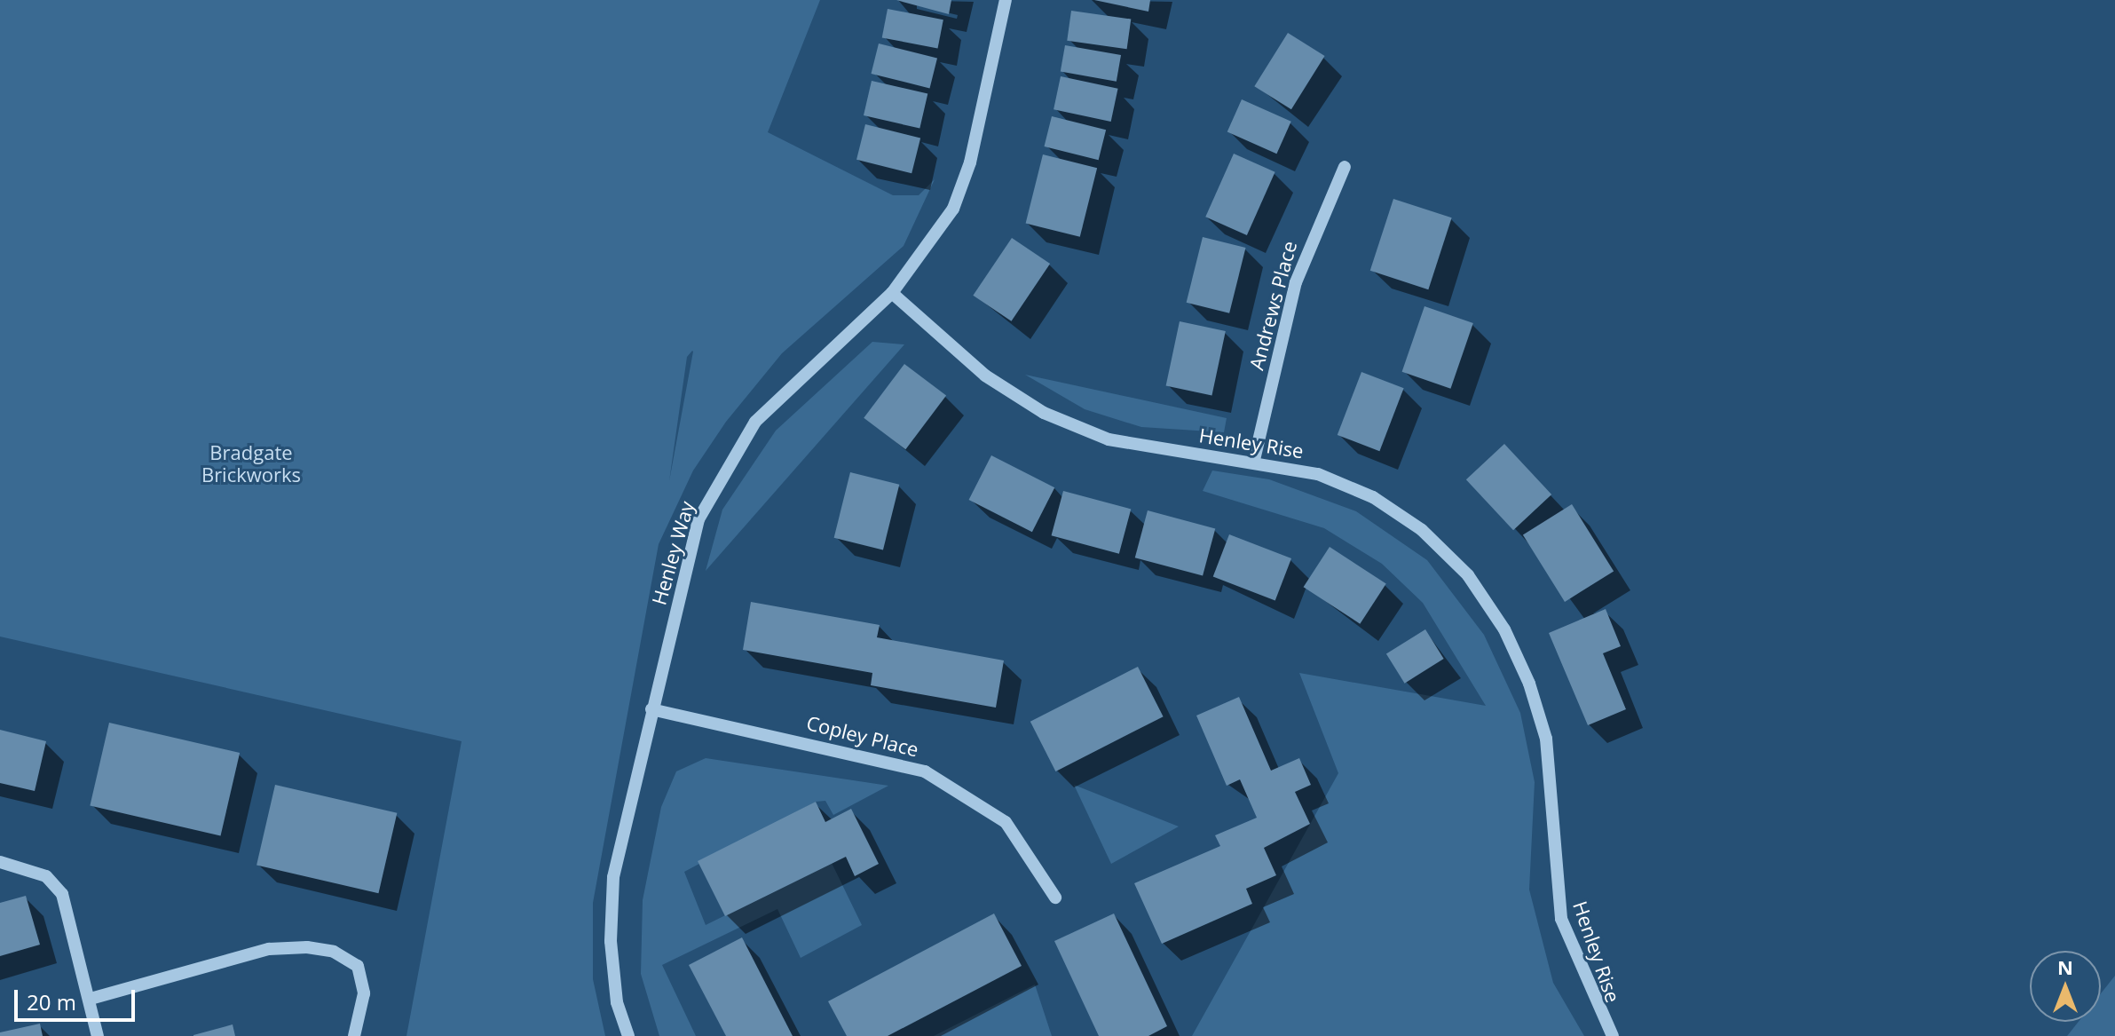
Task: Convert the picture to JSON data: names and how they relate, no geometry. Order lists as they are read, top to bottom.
{
  "streets": {
    "street": [
      "Andrews Place",
      "Henley Rise",
      "Henley Way",
      "Copley Place"
    ]
  },
  "crossings": [
    ["Andrews Place", "Henley Rise"],
    ["Henley Rise", "Henley Way"],
    ["Henley Way", "Copley Place"]
  ],
  "parks": ["Bradgate Brickworks"],
  "scale_bar": "20 m",
  "north": "top"
}
